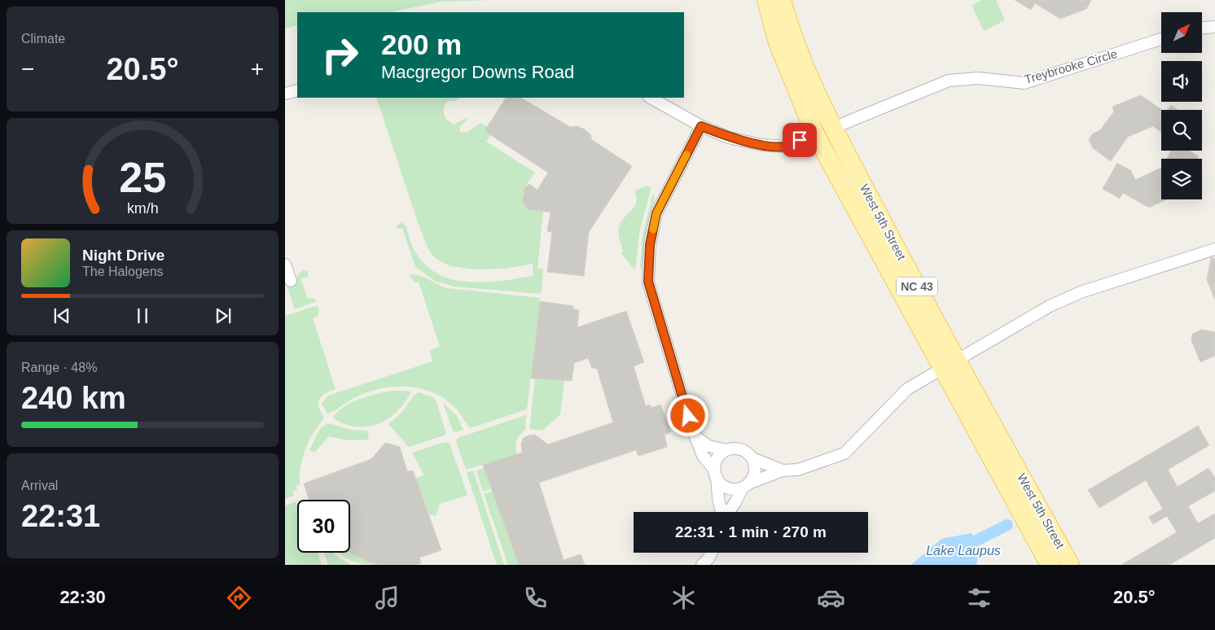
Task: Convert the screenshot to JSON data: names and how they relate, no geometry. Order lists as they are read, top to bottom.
{
  "streets": {
    "main road": ["West 5th Street", "NC 43"],
    "street": ["Treybrooke Circle"]
  },
  "crossings": [
    ["Treybrooke Circle", "West 5th Street"]
  ],
  "water": ["Lake Laupus"],
  "north": "top right",
  "page": {
    "tile": [
      "Climate",
      ["Range · 48%", "240 km"],
      ["Arrival", "22:31"]
    ],
    "turn": ["200 m", "Macgregor Downs Road"],
    "heat": ["−", "20.5°", "+"],
    "song": ["Night Drive", "The Halogens"],
    "limit": "30",
    "trip": "22:31 · 1 min · 270 m",
    "tabs": ["22:30", "20.5°"],
    "gauge": ["25", "km/h"]
  }
}
